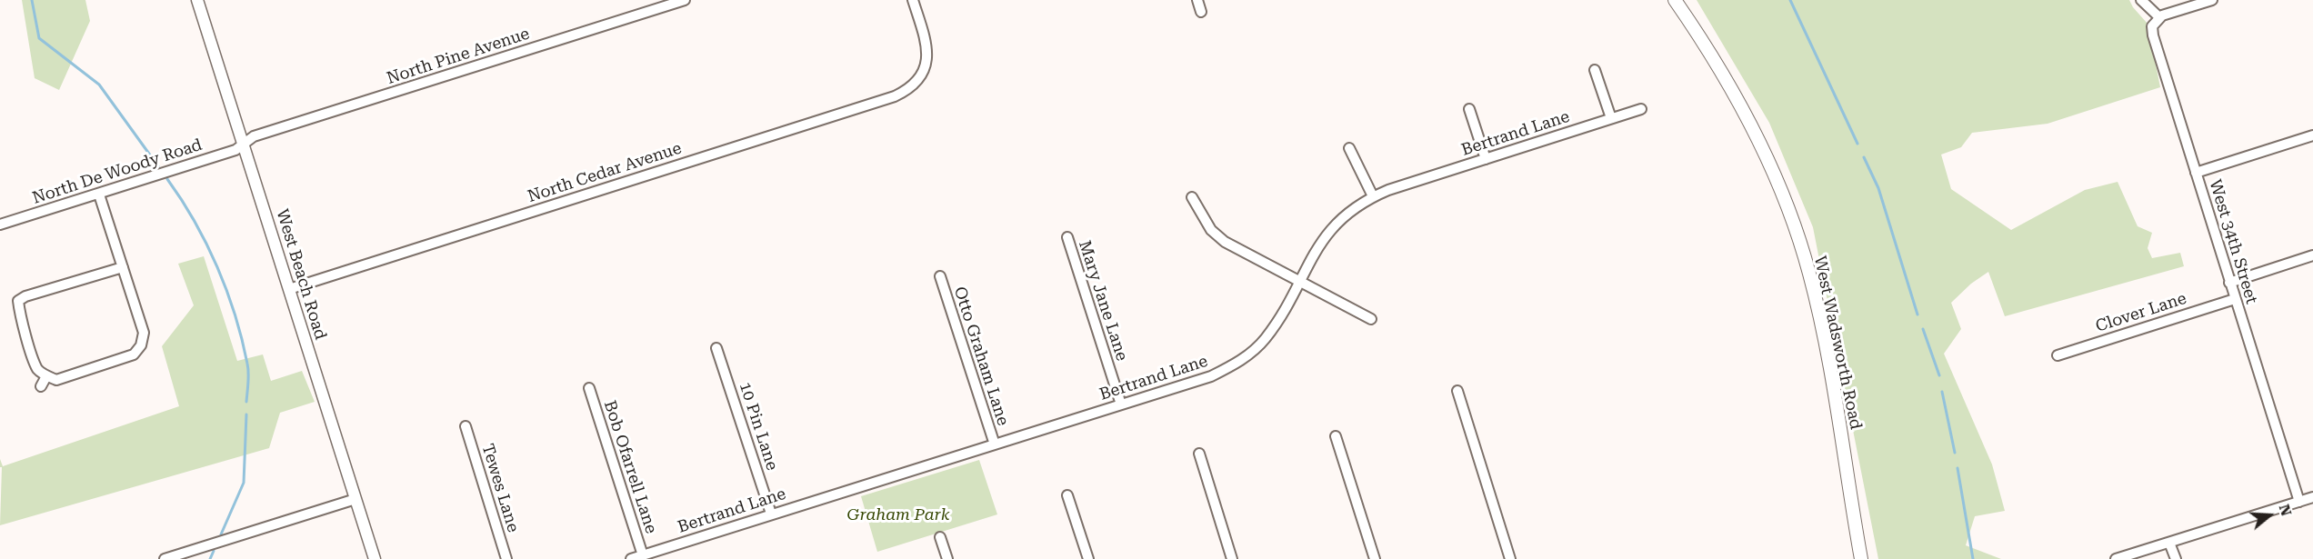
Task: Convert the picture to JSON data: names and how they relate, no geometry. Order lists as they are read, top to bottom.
{
  "streets": {
    "main road": ["West Wadsworth Road"],
    "street": [
      "North Pine Avenue",
      "Bertrand Lane",
      "North De Woody Road",
      "North Cedar Avenue",
      "West 34th Street",
      "West Beach Road",
      "Mary Jane Lane",
      "Clover Lane",
      "Otto Graham Lane",
      "10 Pin Lane",
      "Bob Ofarrell Lane",
      "Tewes Lane"
    ]
  },
  "crossings": [
    ["North Pine Avenue", "North De Woody Road"],
    ["North Pine Avenue", "West Beach Road"],
    ["Bertrand Lane", "Mary Jane Lane"],
    ["Bertrand Lane", "Otto Graham Lane"],
    ["Bertrand Lane", "10 Pin Lane"],
    ["Bertrand Lane", "Bob Ofarrell Lane"],
    ["North De Woody Road", "West Beach Road"],
    ["North Cedar Avenue", "West Beach Road"],
    ["West 34th Street", "Clover Lane"]
  ],
  "parks": ["Graham Park"],
  "north": "right"
}
